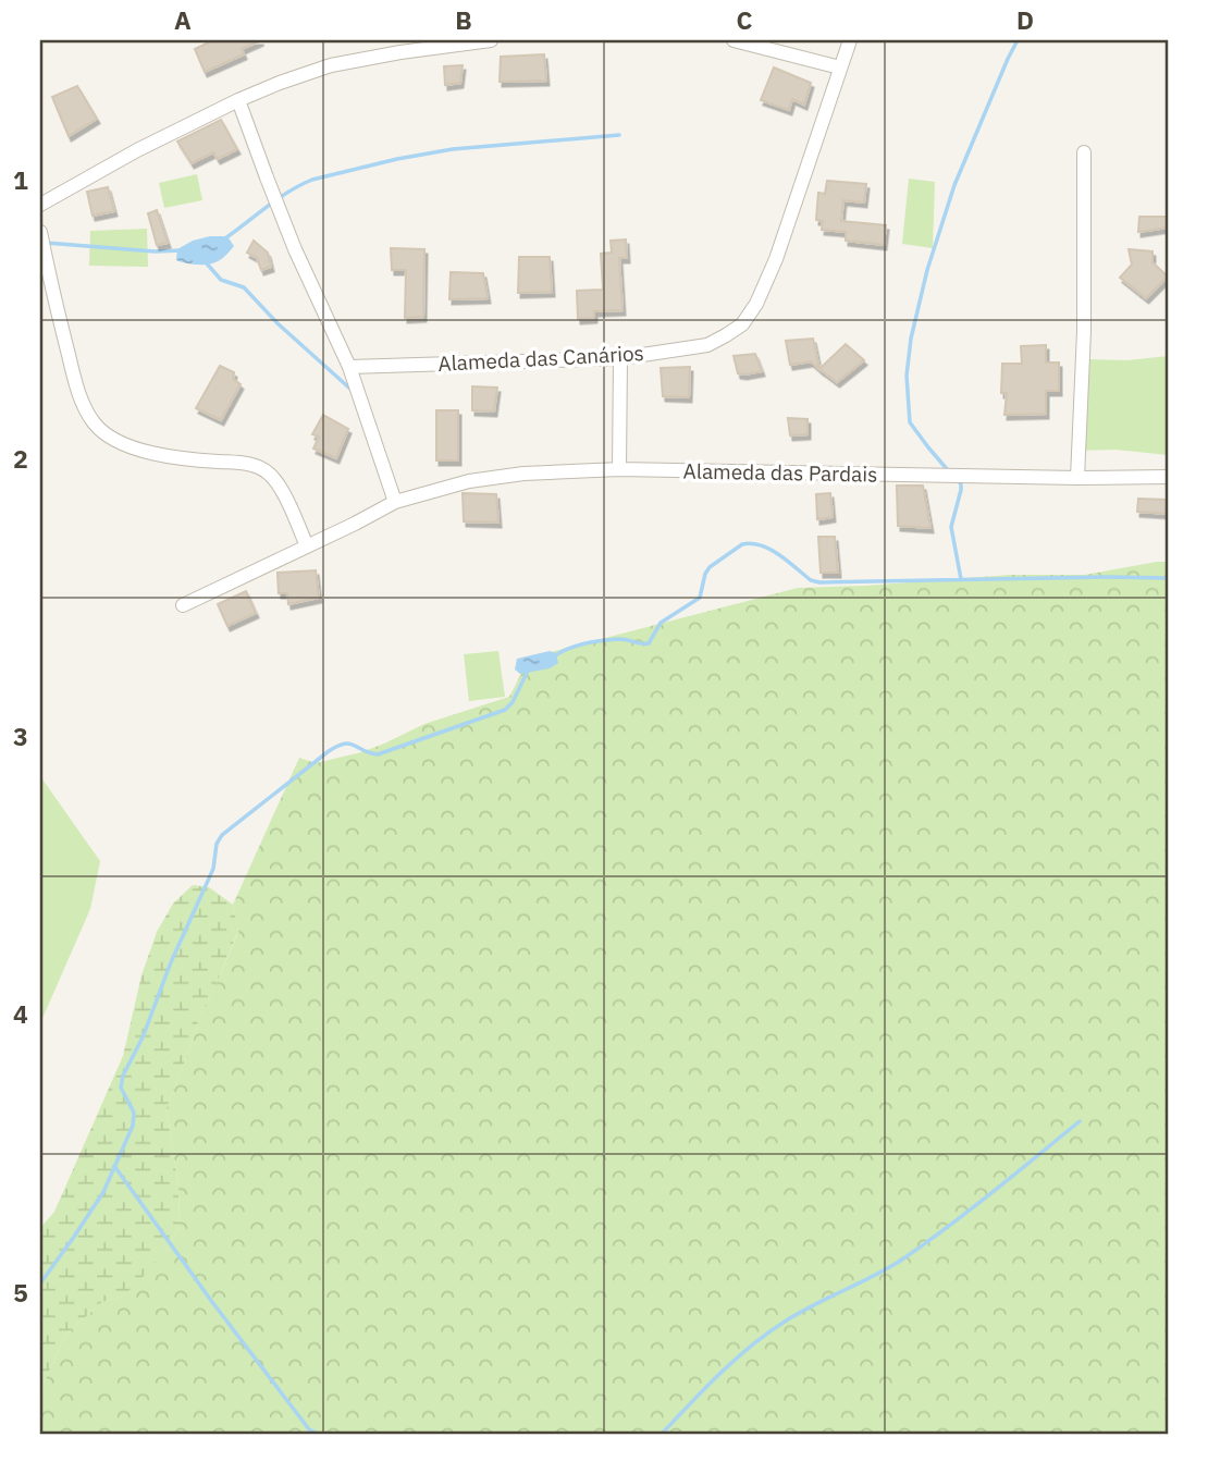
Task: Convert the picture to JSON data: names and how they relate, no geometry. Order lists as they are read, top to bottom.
{
  "streets": {
    "street": ["Alameda das Canários", "Alameda das Pardais"]
  },
  "grid": {
    "columns": [
      "A",
      "B",
      "C",
      "D"
    ],
    "rows": [
      "1",
      "2",
      "3",
      "4",
      "5"
    ]
  }
}
